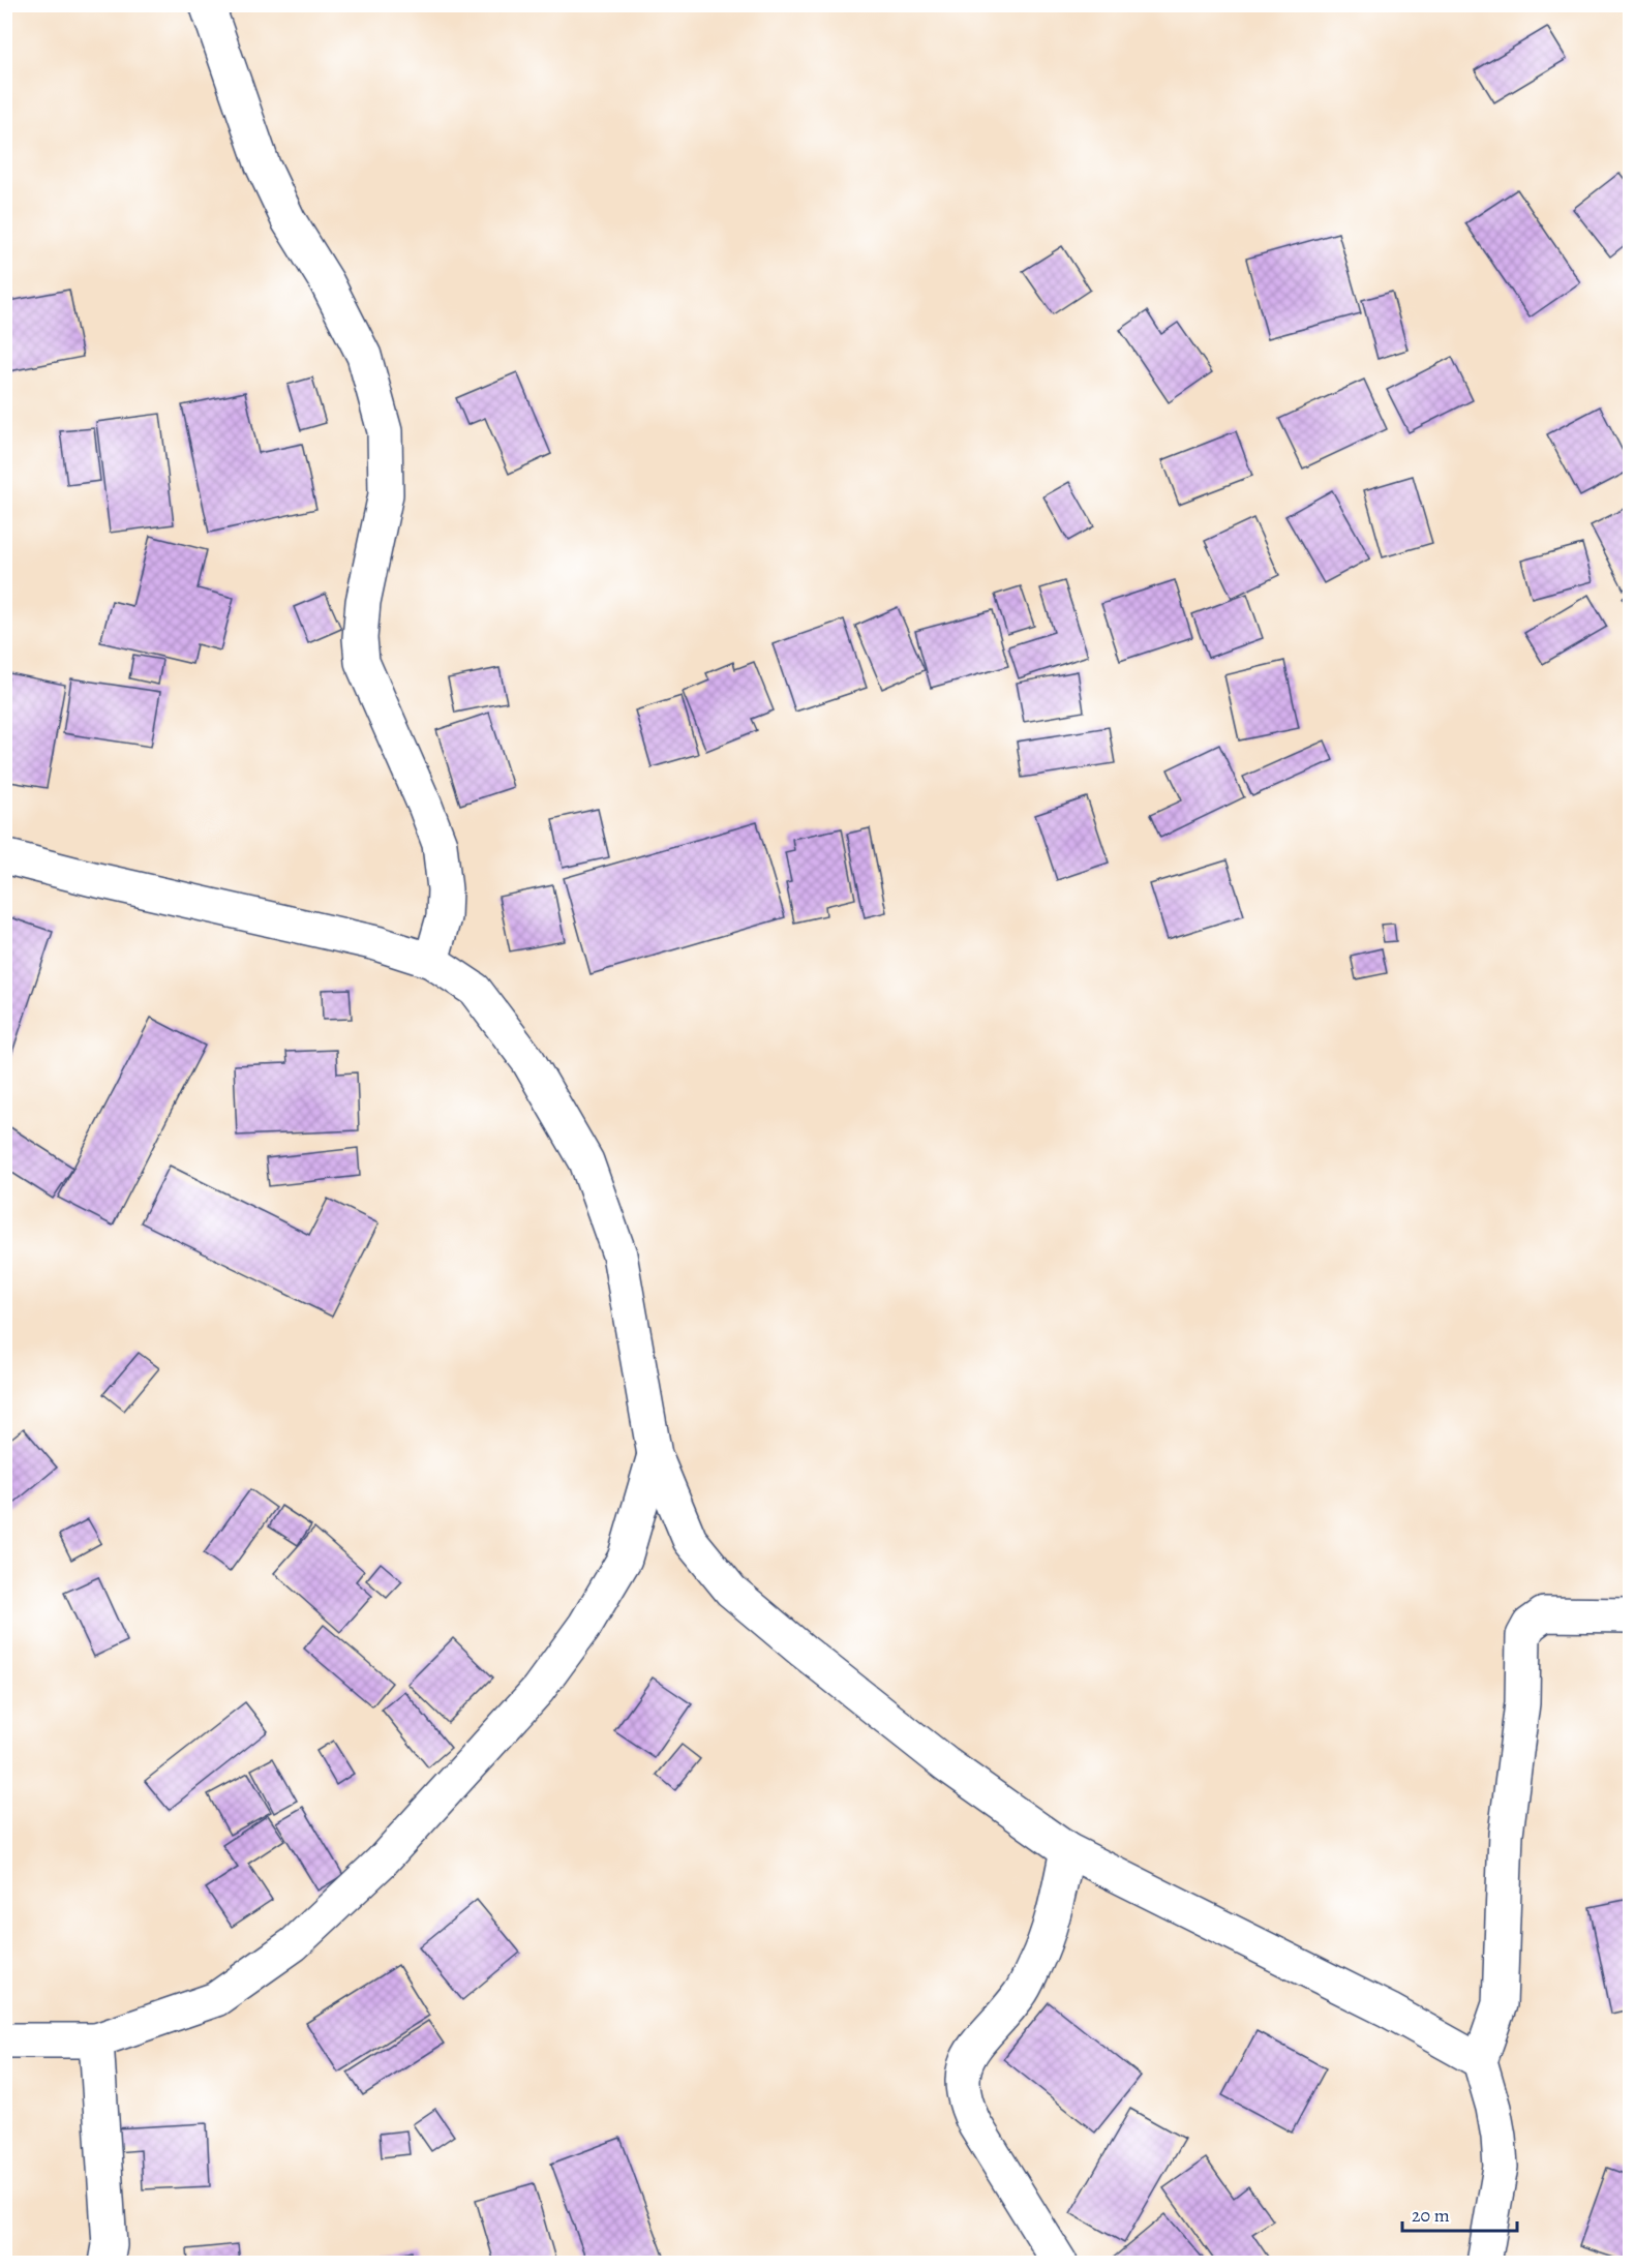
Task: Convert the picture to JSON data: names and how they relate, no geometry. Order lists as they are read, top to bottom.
{
  "scale_bar": "20 m"
}
